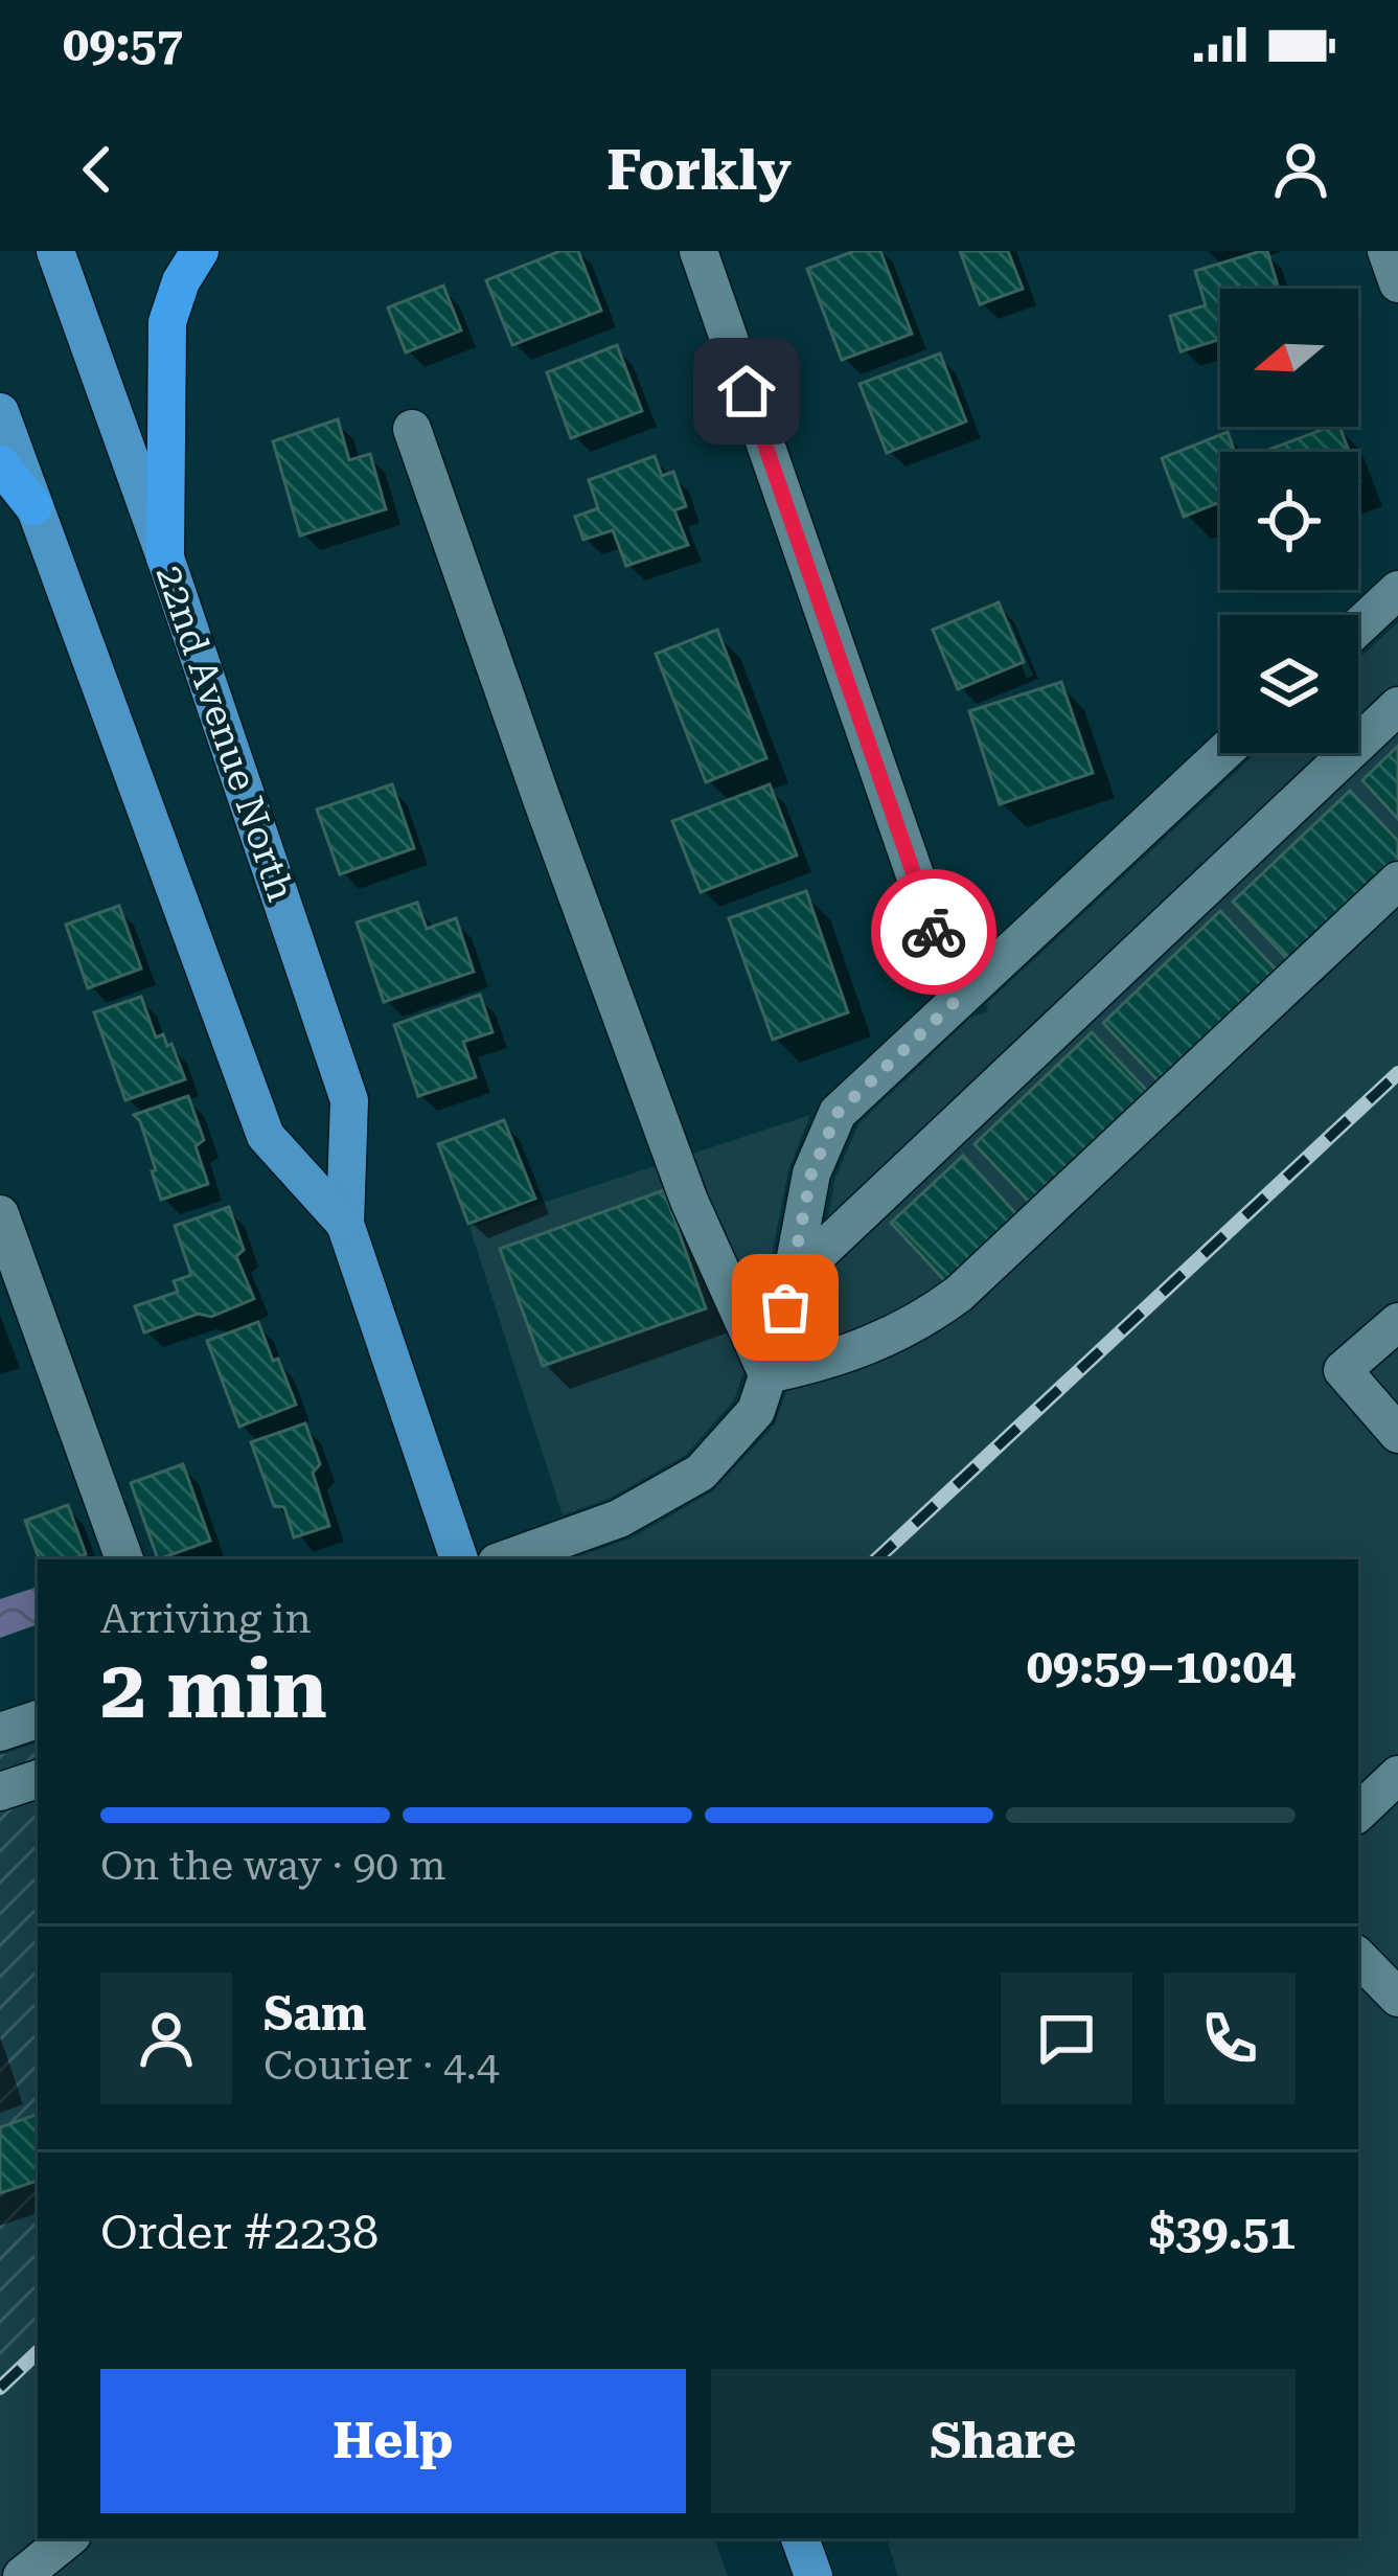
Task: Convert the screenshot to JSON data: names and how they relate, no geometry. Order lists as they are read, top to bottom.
{
  "streets": {
    "main road": ["22nd Avenue North"]
  },
  "north": "left",
  "page": {
    "status": "09:57",
    "header": "Forkly",
    "heading": ["2 min", "Arriving in", "09:59–10:04"],
    "panel": [
      "Sam",
      "Courier · 4.4",
      "Order #2238",
      "$39.51"
    ],
    "bar": "On the way · 90 m",
    "buttons": ["Help", "Share"]
  }
}
